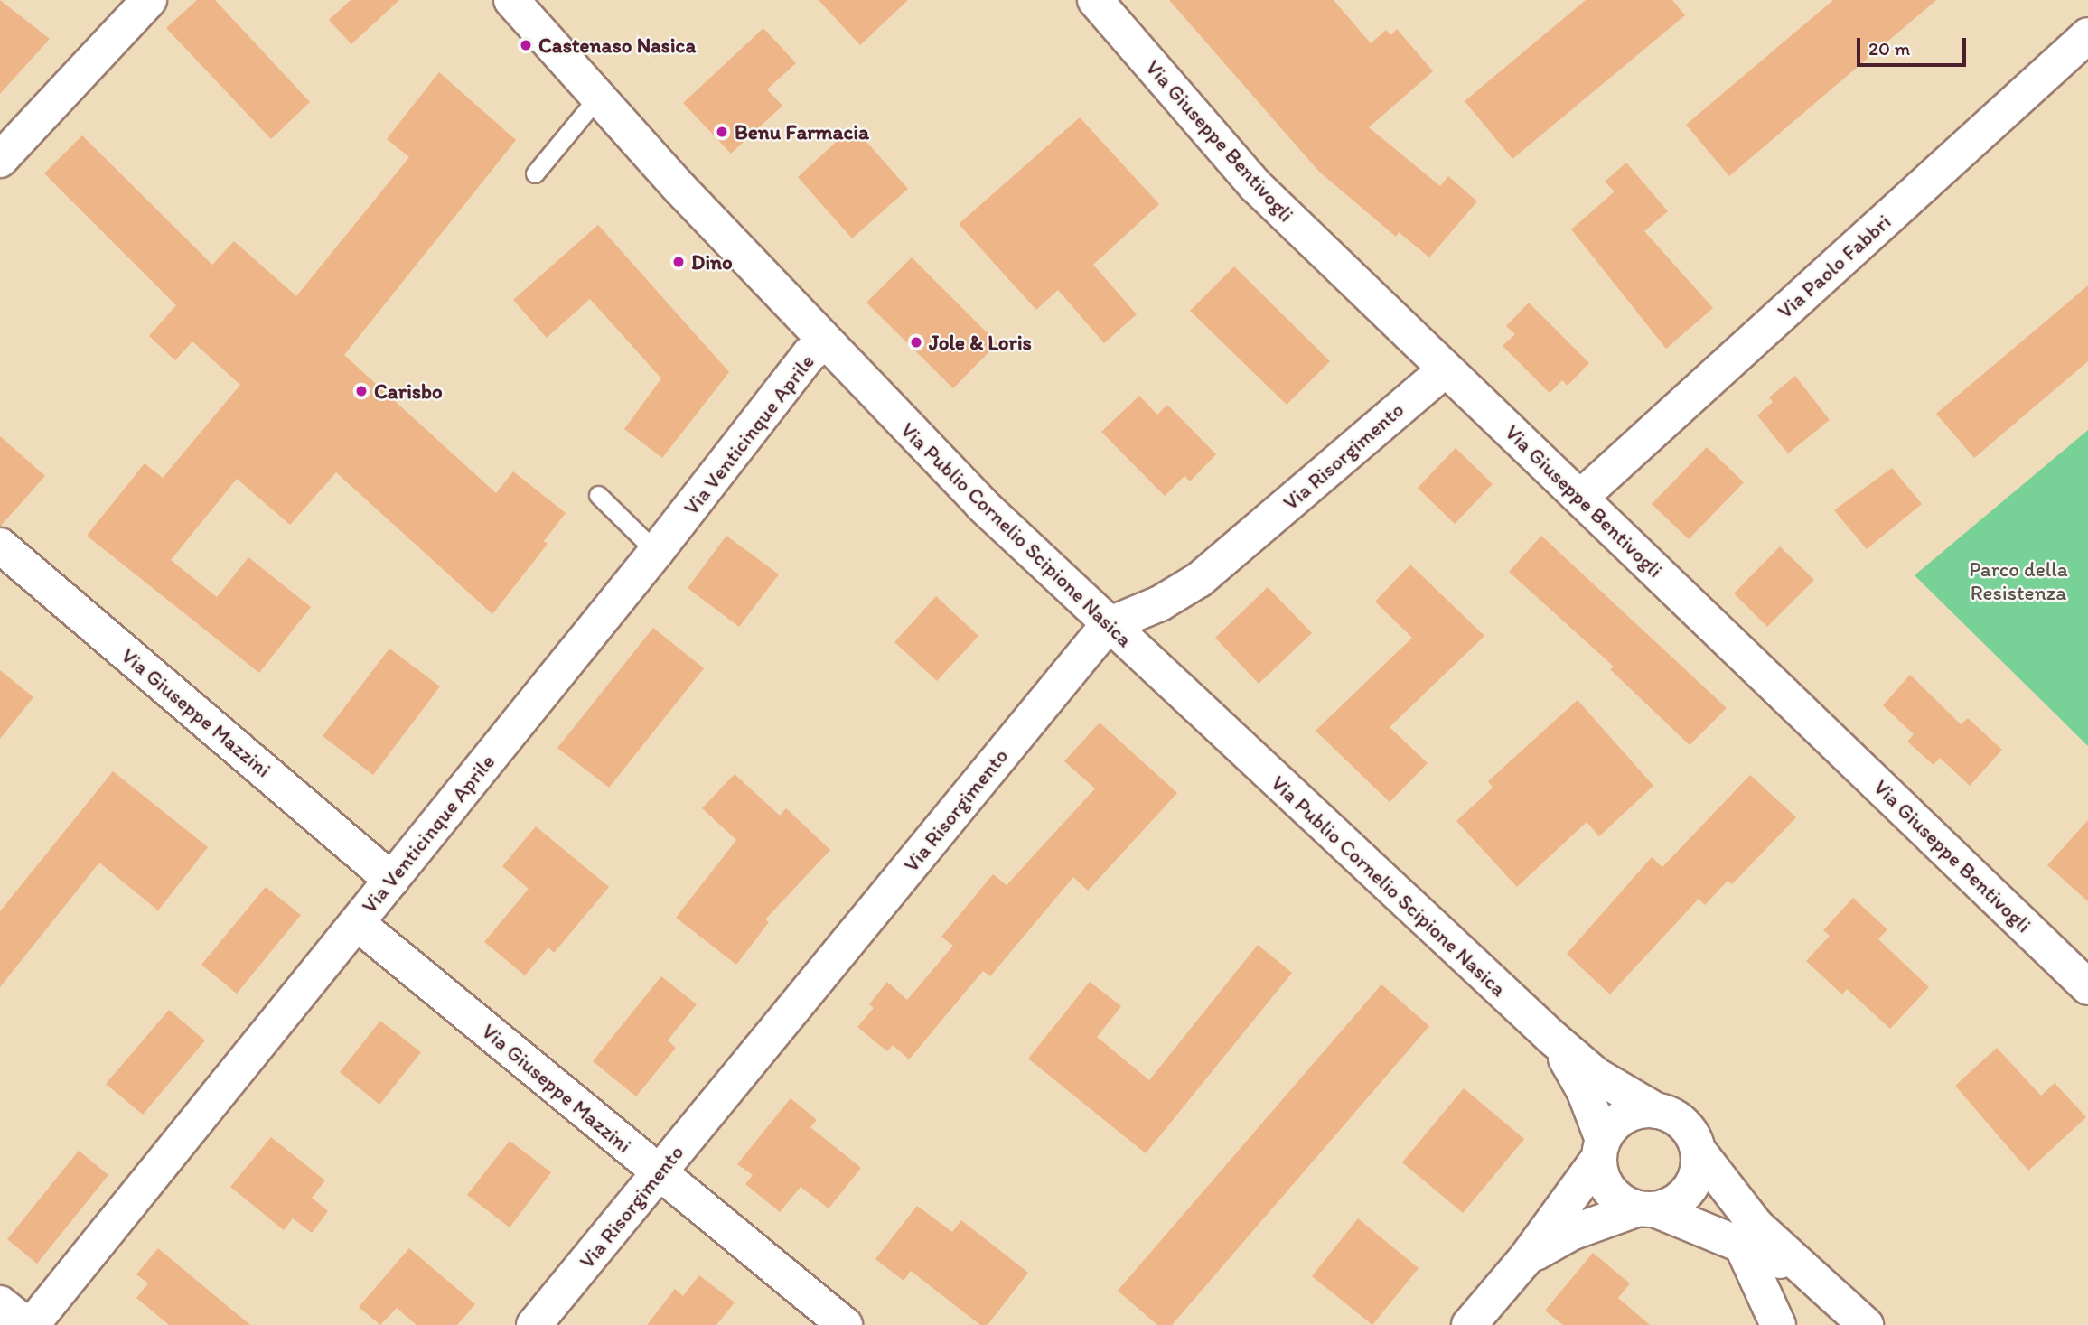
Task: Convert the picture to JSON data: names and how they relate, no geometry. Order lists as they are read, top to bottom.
{
  "streets": {
    "street": [
      "Via Giuseppe Bentivogli",
      "Via Paolo Fabbri",
      "Via Venticinque Aprile",
      "Via Risorgimento",
      "Via Publio Cornelio Scipione Nasica",
      "Via Giuseppe Mazzini"
    ]
  },
  "crossings": [
    ["Via Giuseppe Bentivogli", "Via Paolo Fabbri"],
    ["Via Giuseppe Bentivogli", "Via Risorgimento"],
    ["Via Venticinque Aprile", "Via Publio Cornelio Scipione Nasica"],
    ["Via Venticinque Aprile", "Via Giuseppe Mazzini"],
    ["Via Risorgimento", "Via Publio Cornelio Scipione Nasica"],
    ["Via Risorgimento", "Via Giuseppe Mazzini"]
  ],
  "parks": ["Parco della Resistenza"],
  "places": [
    "Castenaso Nasica",
    "Benu Farmacia",
    "Dino",
    "Jole & Loris",
    "Carisbo"
  ],
  "scale_bar": "20 m"
}
